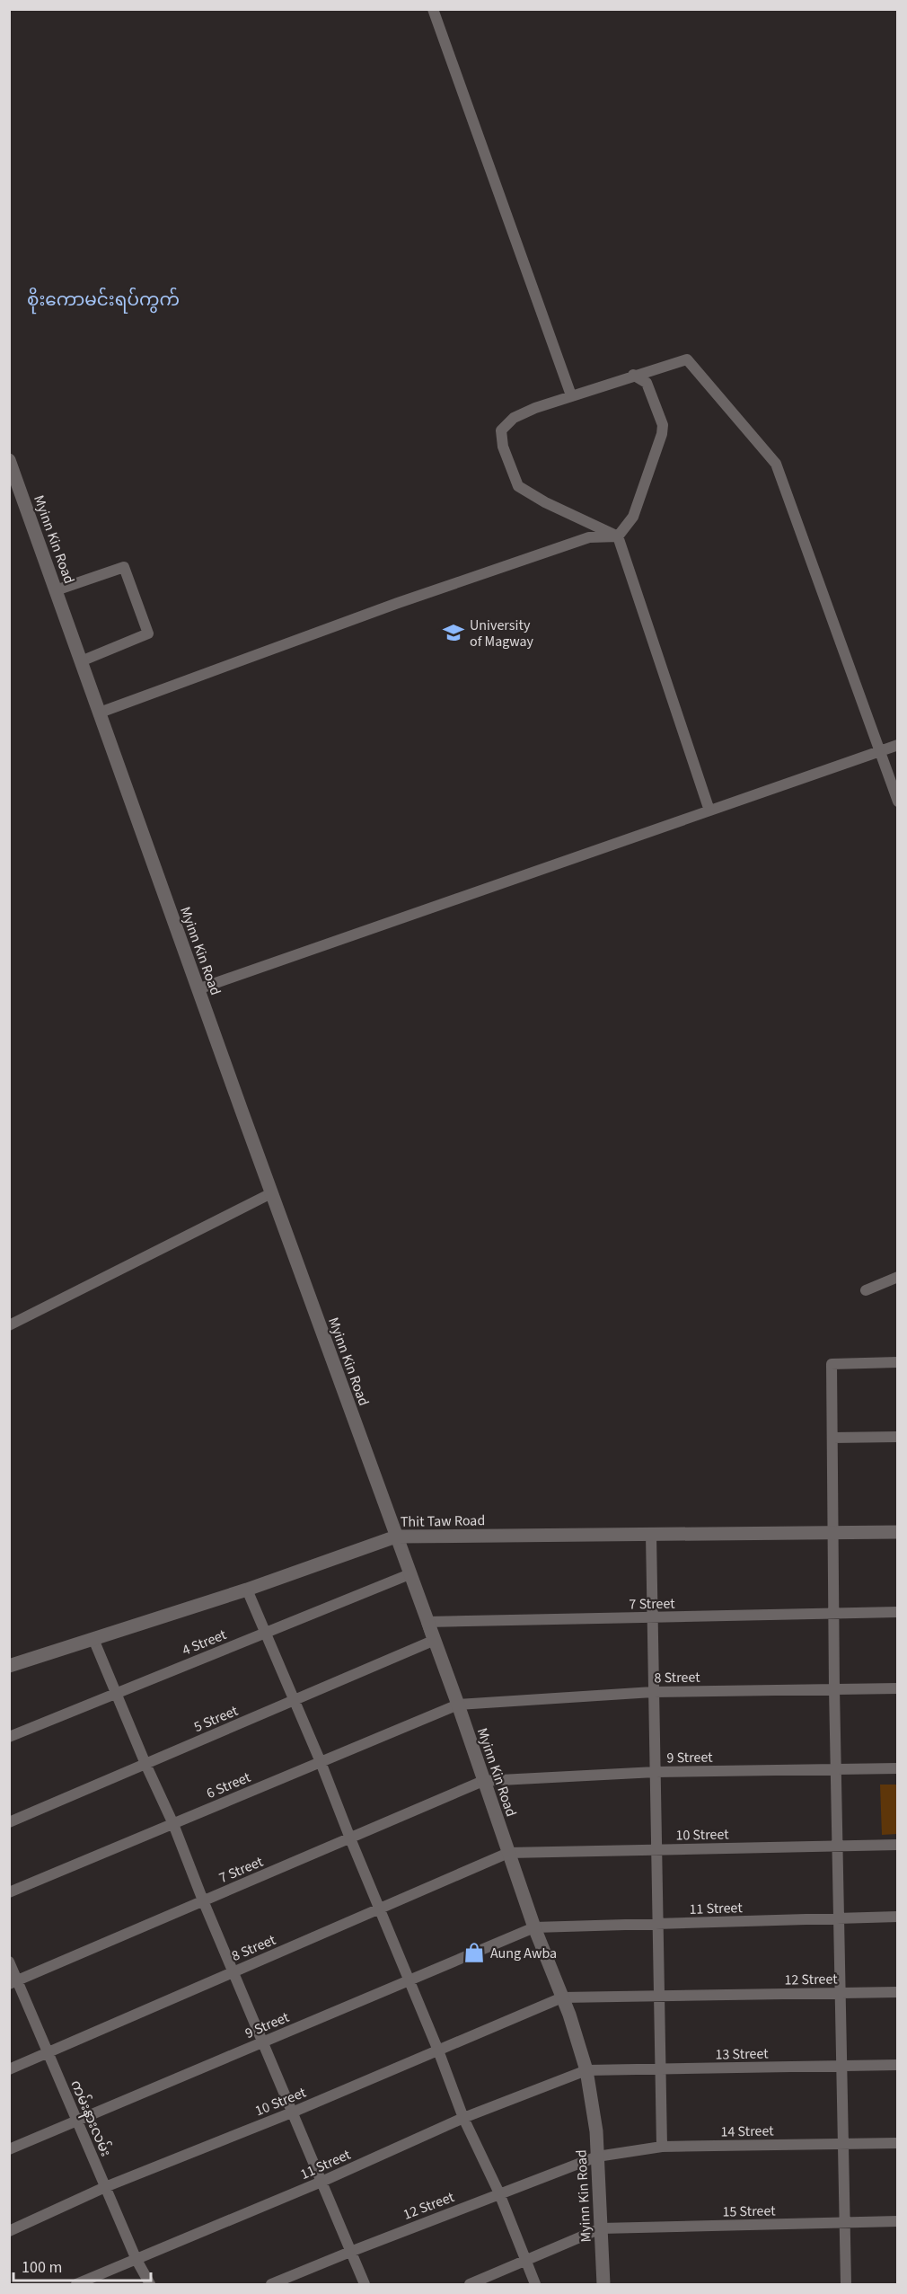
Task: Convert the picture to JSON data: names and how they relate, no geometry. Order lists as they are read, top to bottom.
{
  "streets": {
    "street": [
      "Myinn Kin Road",
      "Thit Taw Road",
      "7 Street",
      "4 Street",
      "8 Street",
      "5 Street",
      "9 Street",
      "6 Street",
      "10 Street",
      "11 Street",
      "12 Street",
      "13 Street",
      "ကမ်းနားလမ်း",
      "14 Street",
      "15 Street"
    ]
  },
  "crossings": [
    ["Myinn Kin Road", "Thit Taw Road"],
    ["Myinn Kin Road", "7 Street"],
    ["Myinn Kin Road", "4 Street"],
    ["Myinn Kin Road", "8 Street"],
    ["Myinn Kin Road", "5 Street"],
    ["Myinn Kin Road", "9 Street"],
    ["Myinn Kin Road", "6 Street"],
    ["Myinn Kin Road", "10 Street"],
    ["Myinn Kin Road", "11 Street"],
    ["Myinn Kin Road", "12 Street"],
    ["Myinn Kin Road", "13 Street"],
    ["Myinn Kin Road", "14 Street"],
    ["Myinn Kin Road", "15 Street"],
    ["7 Street", "9 Street"],
    ["7 Street", "ကမ်းနားလမ်း"],
    ["8 Street", "6 Street"],
    ["8 Street", "10 Street"],
    ["8 Street", "ကမ်းနားလမ်း"],
    ["9 Street", "11 Street"],
    ["9 Street", "ကမ်းနားလမ်း"],
    ["10 Street", "12 Street"],
    ["10 Street", "ကမ်းနားလမ်း"],
    ["11 Street", "13 Street"],
    ["11 Street", "ကမ်းနားလမ်း"],
    ["12 Street", "14 Street"]
  ],
  "districts": ["စိုးကောမင်းရပ်ကွက်"],
  "places": {
    "school or university": ["University of Magway"],
    "shop": ["Aung Awba"]
  },
  "scale_bar": "100 m"
}
